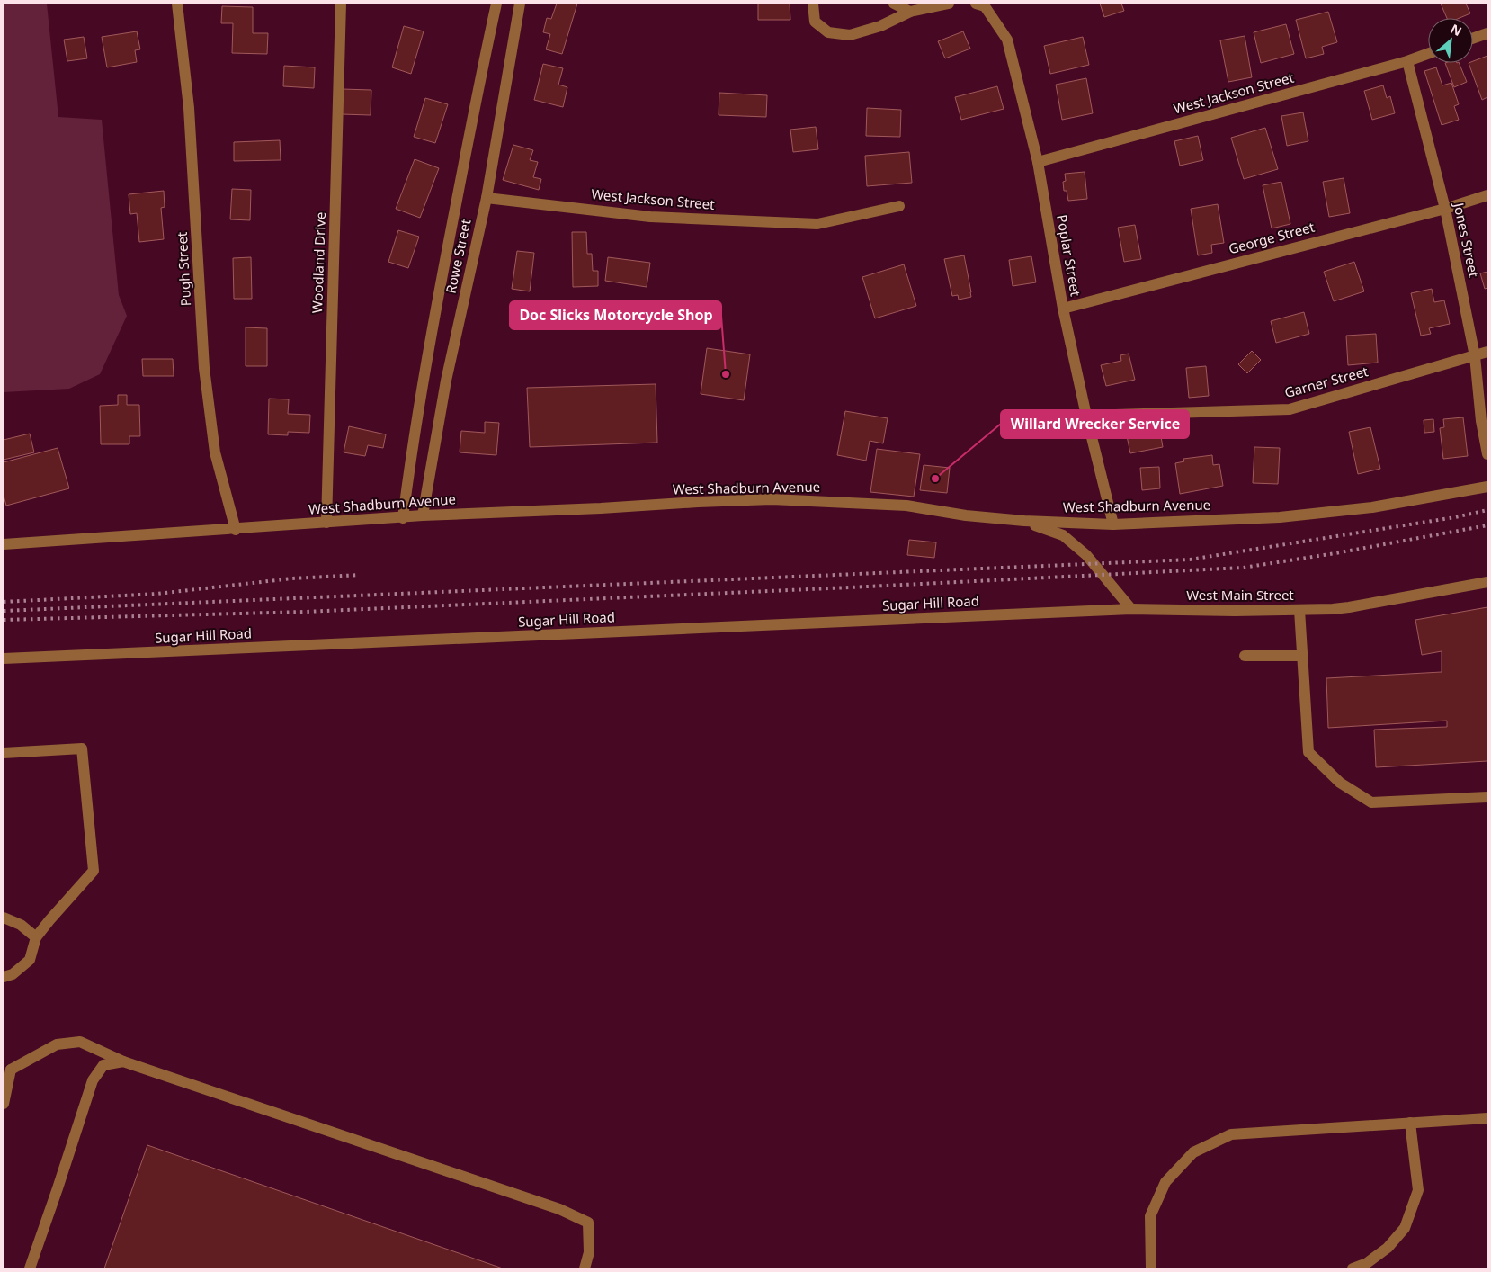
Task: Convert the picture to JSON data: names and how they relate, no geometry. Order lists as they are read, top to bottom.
{
  "streets": {
    "street": [
      "West Jackson Street",
      "George Street",
      "Jones Street",
      "Poplar Street",
      "Rowe Street",
      "Woodland Drive",
      "Pugh Street",
      "Garner Street",
      "West Shadburn Avenue",
      "West Main Street",
      "Sugar Hill Road"
    ]
  },
  "crossings": [
    ["West Jackson Street", "Jones Street"],
    ["West Jackson Street", "Poplar Street"],
    ["West Jackson Street", "Rowe Street"],
    ["George Street", "Jones Street"],
    ["George Street", "Poplar Street"],
    ["Jones Street", "Garner Street"],
    ["Poplar Street", "Garner Street"],
    ["Poplar Street", "West Shadburn Avenue"],
    ["Rowe Street", "West Shadburn Avenue"],
    ["Woodland Drive", "West Shadburn Avenue"],
    ["Pugh Street", "West Shadburn Avenue"],
    ["West Main Street", "Sugar Hill Road"]
  ],
  "places": ["Doc Slicks Motorcycle Shop", "Willard Wrecker Service"],
  "north": "top right"
}
